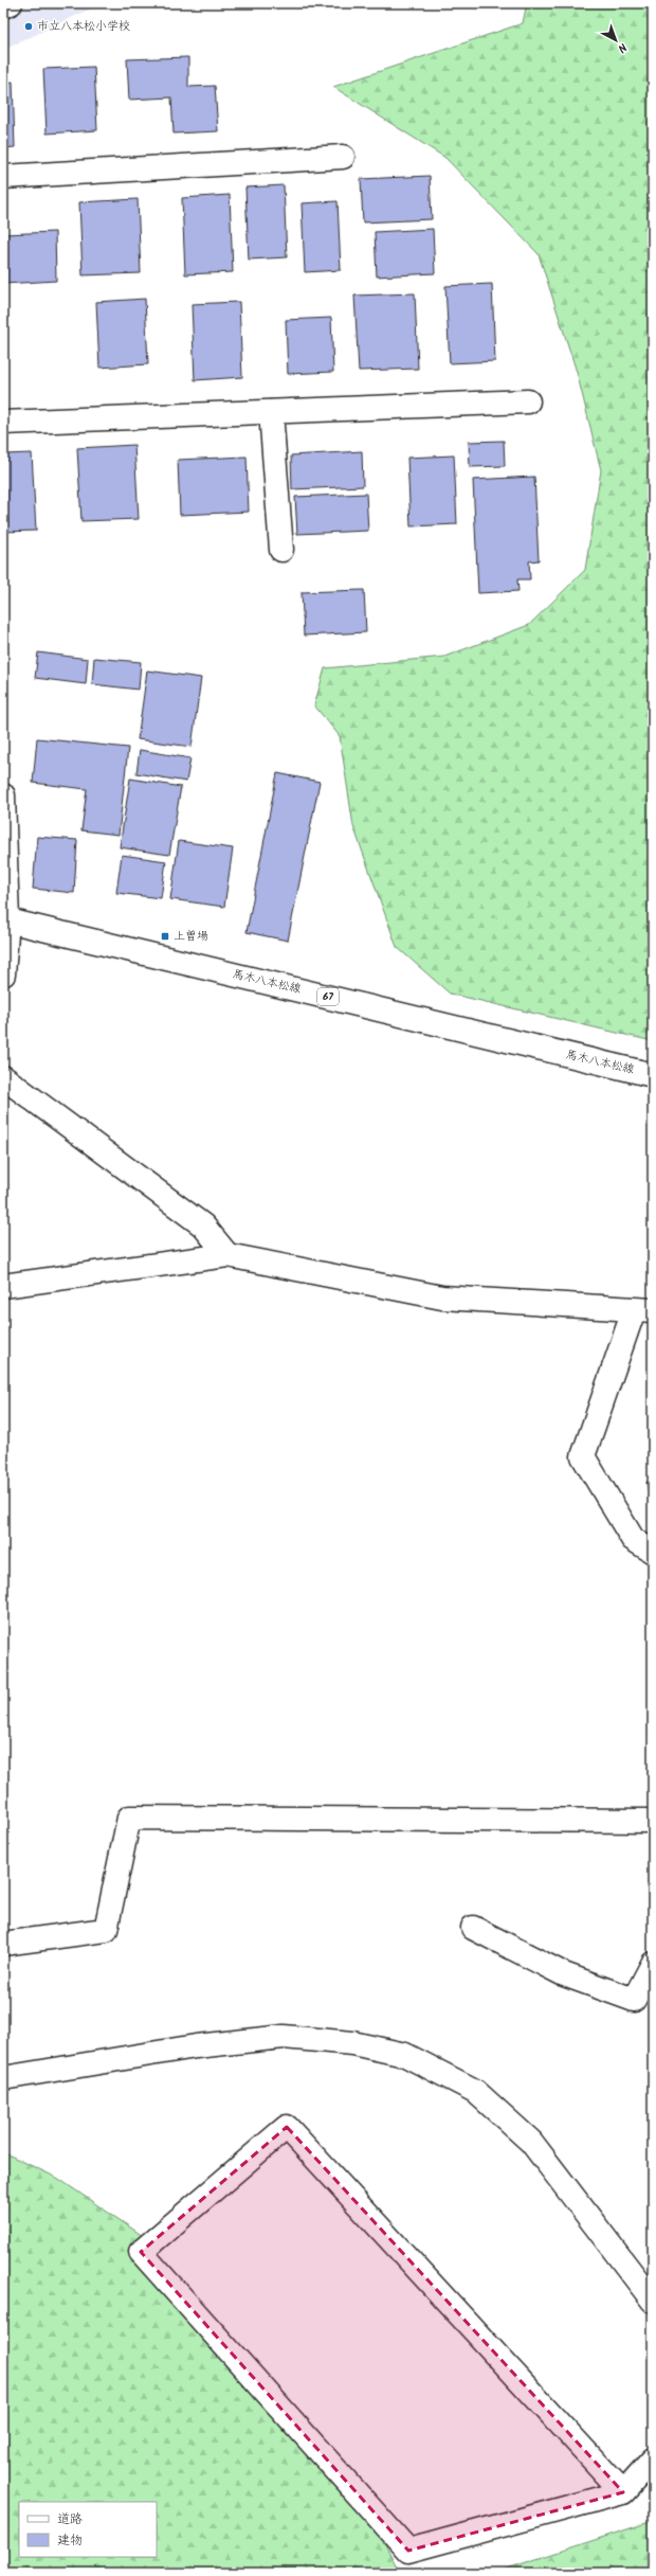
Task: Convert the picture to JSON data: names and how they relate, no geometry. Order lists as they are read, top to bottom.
{
  "streets": {
    "street": ["馬木八本松線", "67"]
  },
  "places": {
    "other": ["市立八本松小学校"],
    "transit": ["上曽場"]
  },
  "legend": ["道路", "建物"],
  "north": "bottom right"
}
